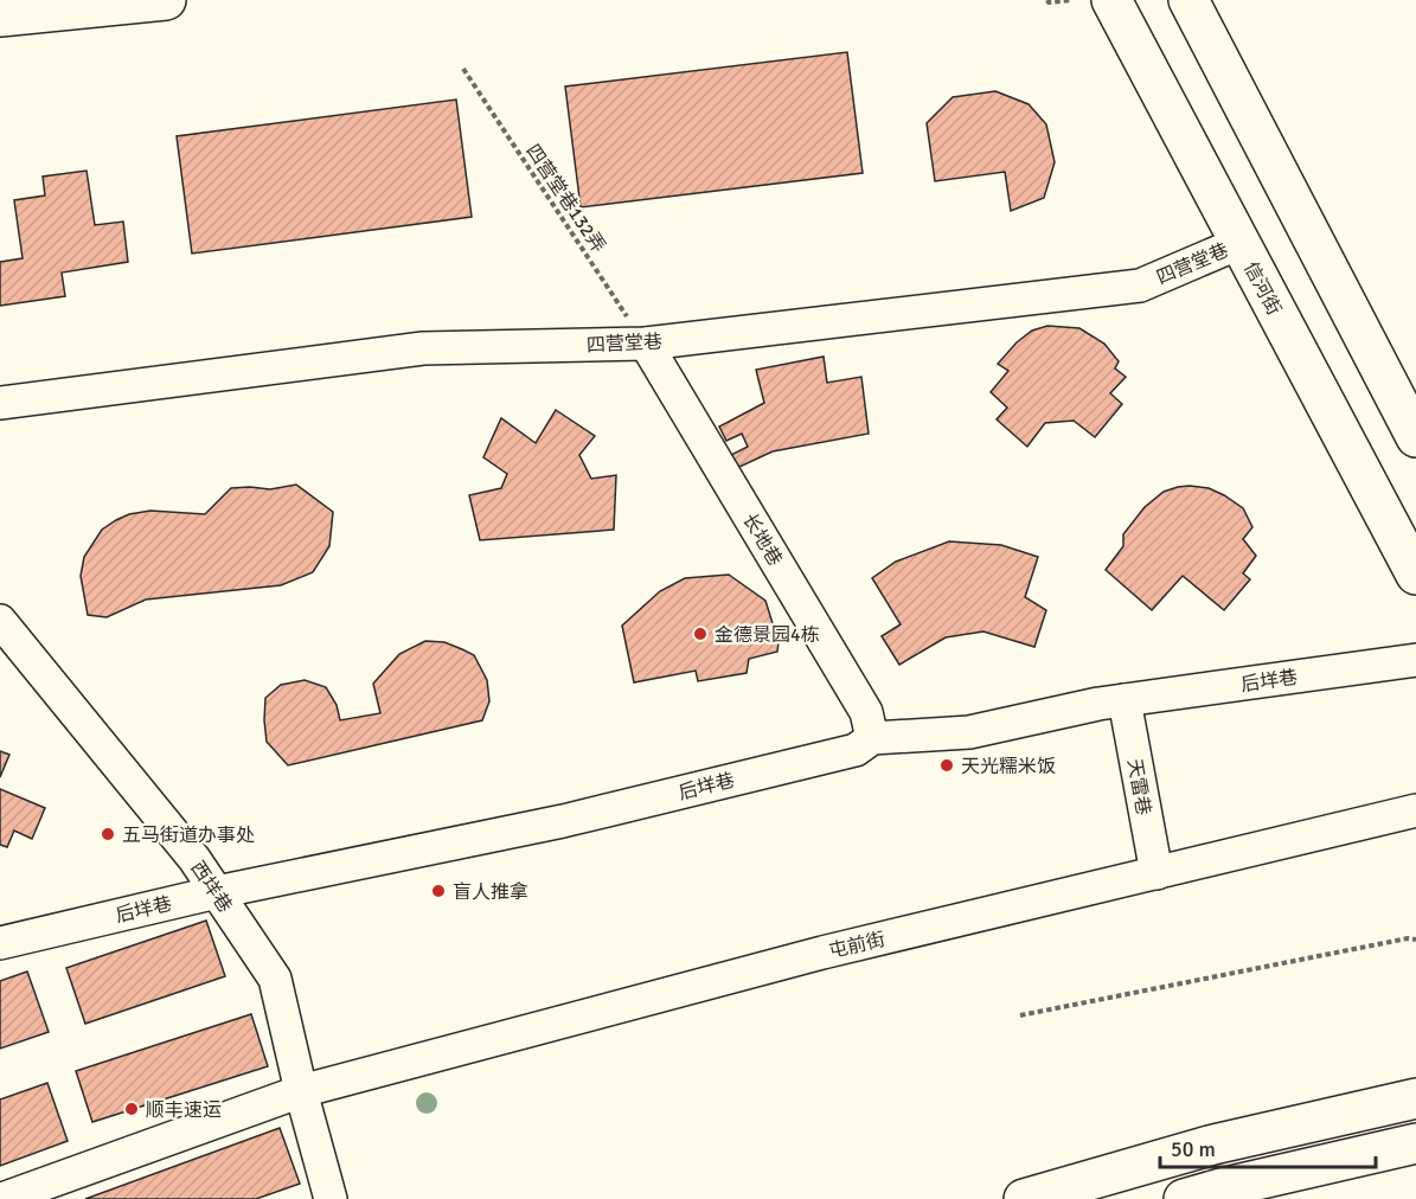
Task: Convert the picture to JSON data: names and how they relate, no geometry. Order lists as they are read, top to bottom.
{
  "streets": {
    "main road": ["信河街"],
    "street": [
      "四营堂巷",
      "长地巷",
      "后垟巷",
      "天雷巷",
      "西垟巷",
      "屯前街"
    ],
    "path": ["四营堂巷132弄"]
  },
  "crossings": [
    ["四营堂巷132弄", "四营堂巷"],
    ["四营堂巷132弄", "长地巷"],
    ["四营堂巷", "信河街"],
    ["四营堂巷", "长地巷"],
    ["长地巷", "后垟巷"],
    ["后垟巷", "天雷巷"],
    ["后垟巷", "西垟巷"],
    ["天雷巷", "屯前街"],
    ["西垟巷", "屯前街"]
  ],
  "places": [
    "金德景园4栋",
    "天光糯米饭",
    "五马街道办事处",
    "盲人推拿",
    "顺丰速运"
  ],
  "scale_bar": "50 m"
}
